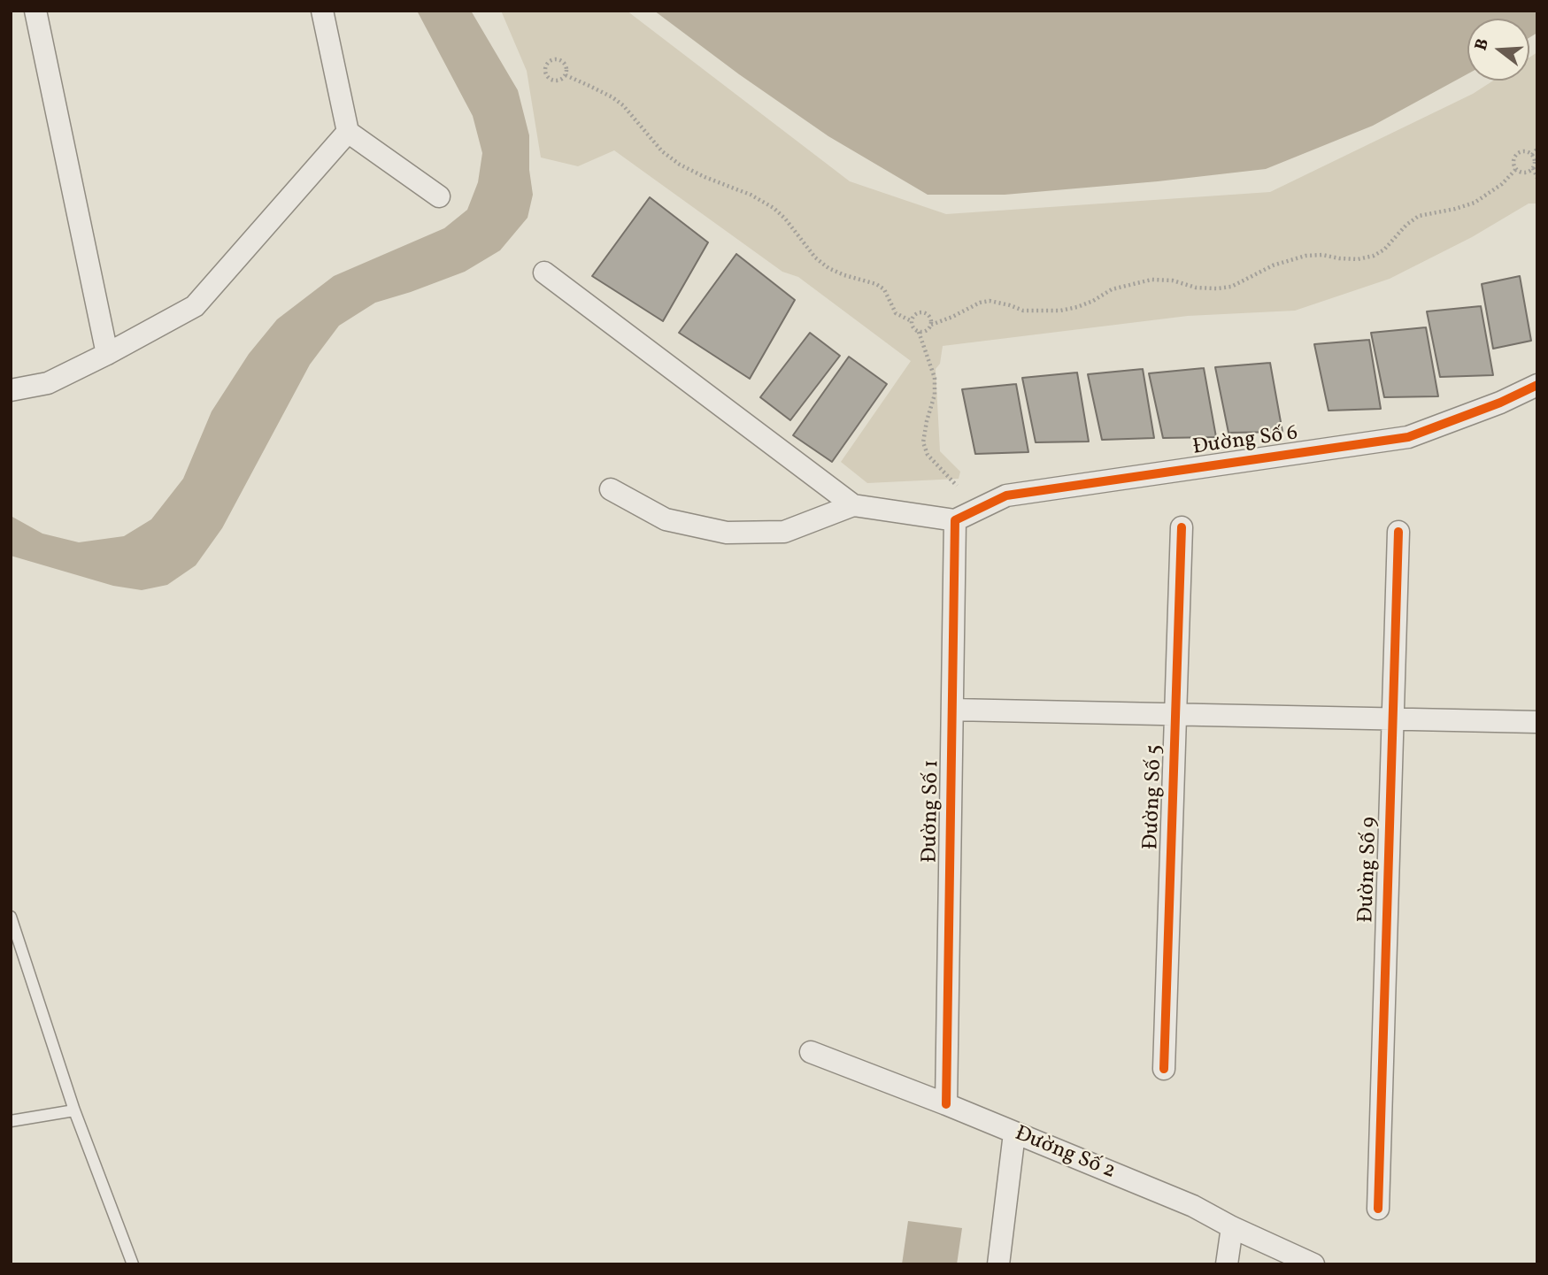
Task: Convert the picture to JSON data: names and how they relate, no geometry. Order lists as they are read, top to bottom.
{
  "streets": {
    "street": [
      "Đường Số 6",
      "Đường Số 5",
      "Đường Số 1",
      "Đường Số 9",
      "Đường Số 2"
    ]
  },
  "crossings": [
    ["Đường Số 6", "Đường Số 1"],
    ["Đường Số 1", "Đường Số 2"]
  ],
  "north": "left"
}
